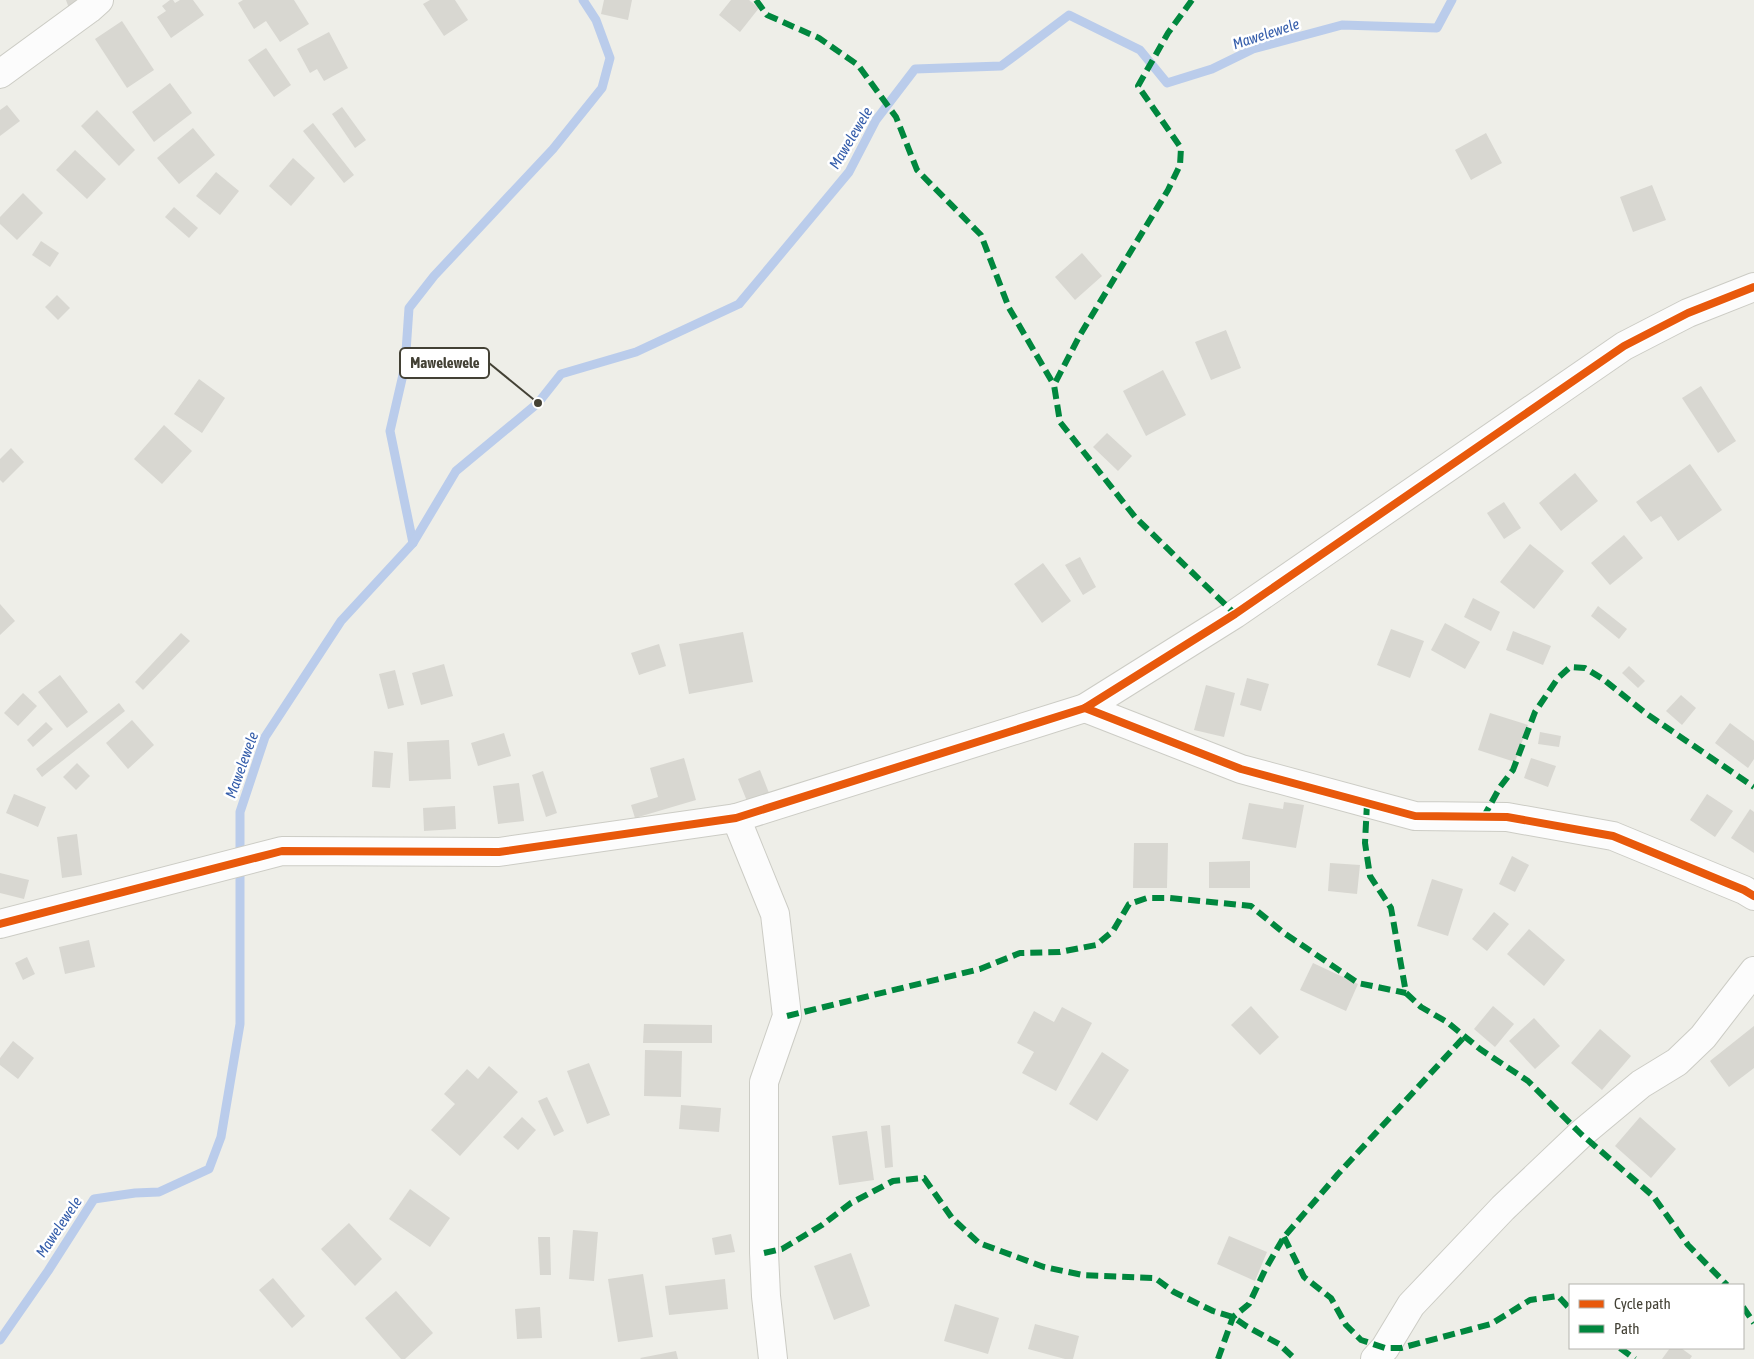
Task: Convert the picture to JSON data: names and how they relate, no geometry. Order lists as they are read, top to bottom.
{
  "water": ["Mawelewele"],
  "places": ["Mawelewele"],
  "legend": ["Cycle path", "Path"]
}
